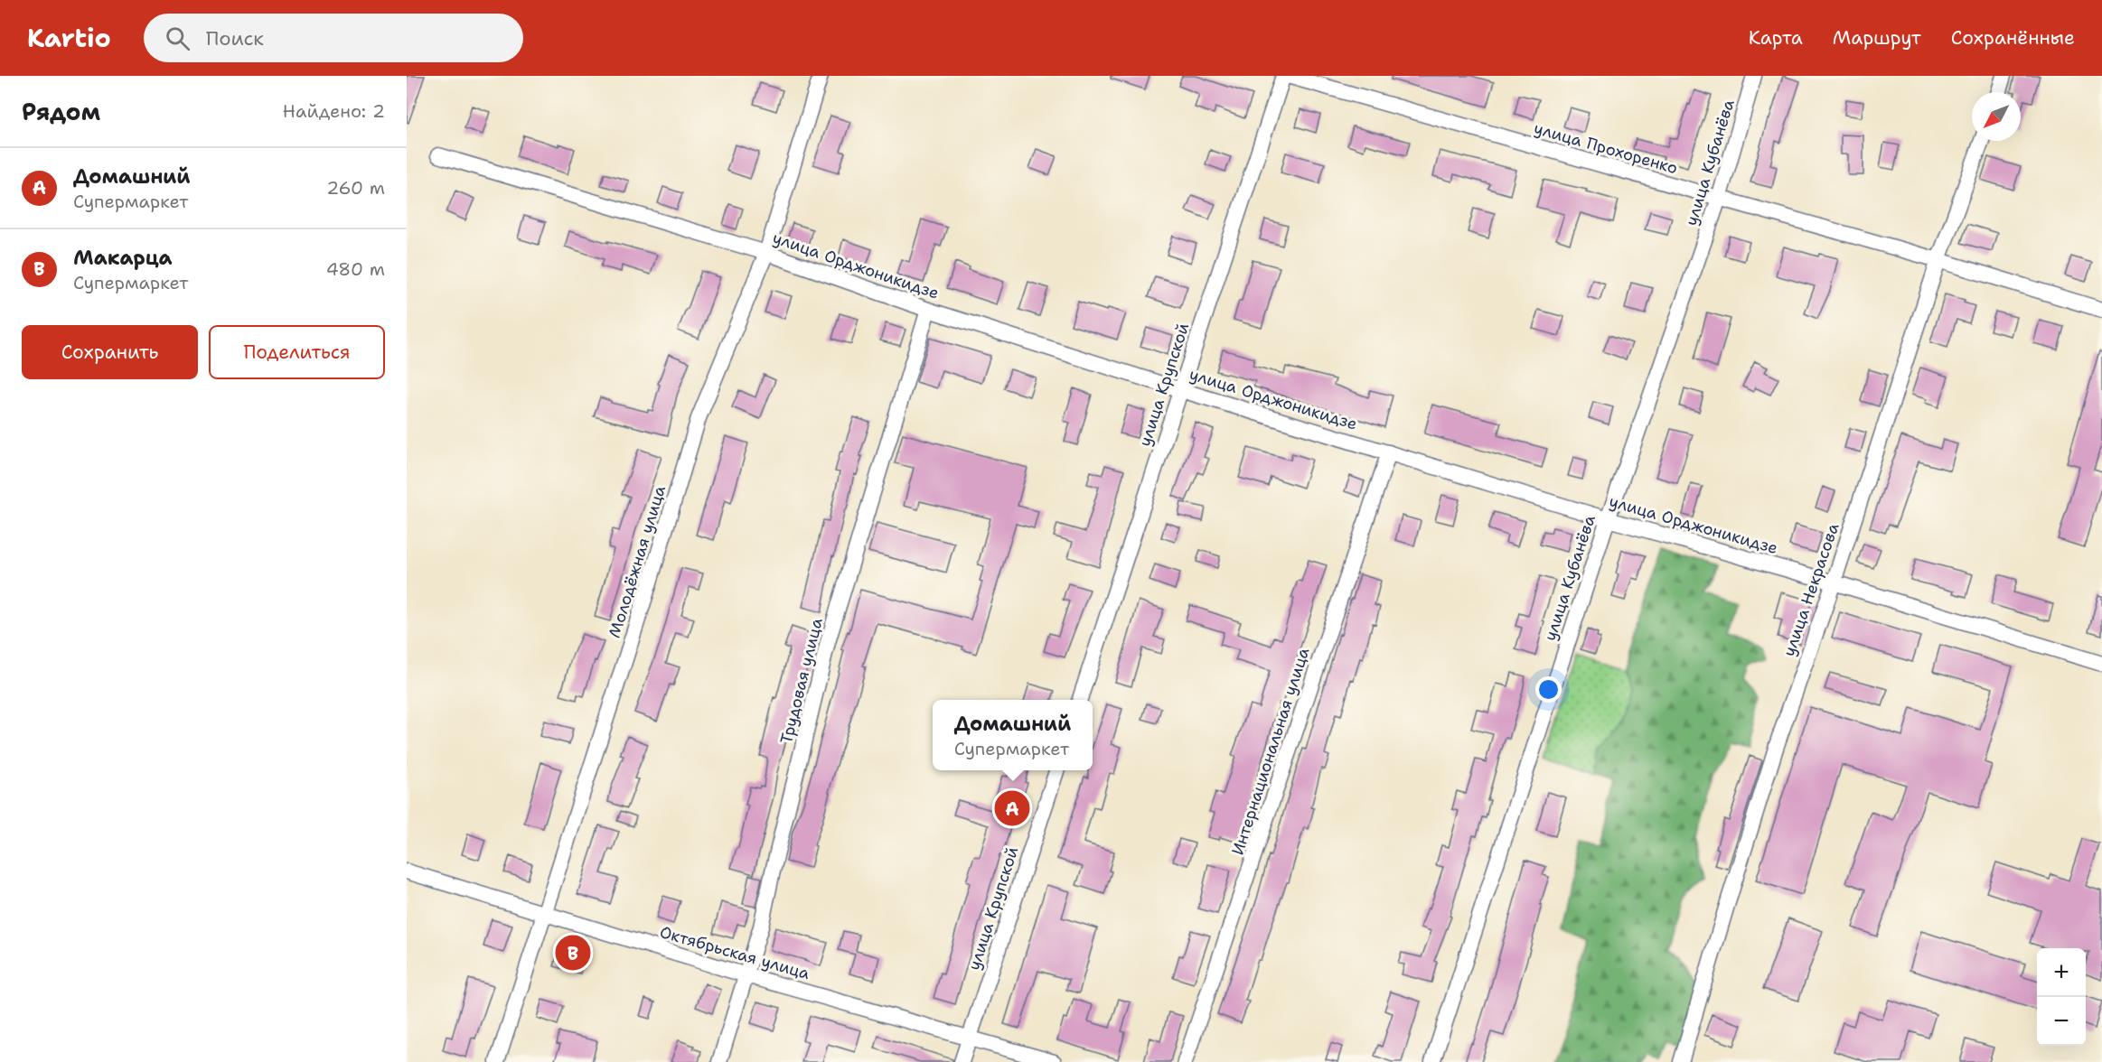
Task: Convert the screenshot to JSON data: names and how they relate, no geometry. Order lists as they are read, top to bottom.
{
  "streets": {
    "street": [
      "улица Прохоренко",
      "улица Кубанёва",
      "улица Орджоникидзе",
      "улица Крупской",
      "Молодёжная улица",
      "улица Некрасова",
      "Трудовая улица",
      "Интернациональная улица",
      "Октябрьская улица"
    ]
  },
  "crossings": [
    ["улица Прохоренко", "улица Кубанёва"],
    ["улица Прохоренко", "улица Некрасова"],
    ["улица Кубанёва", "улица Орджоникидзе"],
    ["улица Орджоникидзе", "улица Крупской"],
    ["улица Орджоникидзе", "Молодёжная улица"],
    ["улица Орджоникидзе", "улица Некрасова"],
    ["улица Орджоникидзе", "Трудовая улица"],
    ["улица Орджоникидзе", "Интернациональная улица"],
    ["улица Крупской", "Октябрьская улица"],
    ["Молодёжная улица", "Октябрьская улица"],
    ["Трудовая улица", "Октябрьская улица"]
  ],
  "north": "bottom left",
  "page": {
    "header": "Kartio",
    "search": "Поиск",
    "nav": ["Карта", "Маршрут", "Сохранённые"],
    "heading": ["Рядом", "Найдено: 2"],
    "list": [
      {
        "mark": "A",
        "name": "Домашний",
        "note": "Супермаркет",
        "value": "260 m"
      },
      {
        "mark": "B",
        "name": "Макарца",
        "note": "Супермаркет",
        "value": "480 m"
      }
    ],
    "buttons": ["Сохранить", "Поделиться"],
    "popup": ["Домашний", "Супермаркет"],
    "pins": ["A", "B"],
    "map_buttons": ["+", "−"]
  }
}
